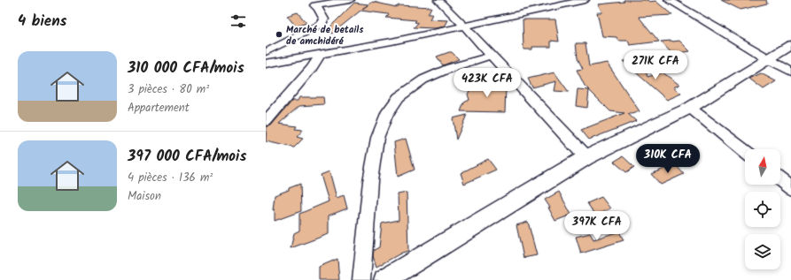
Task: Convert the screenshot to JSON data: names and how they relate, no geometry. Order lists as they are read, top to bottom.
{
  "places": ["Marché de betails de amchidéré"],
  "north": "top",
  "page": {
    "heading": "4 biens",
    "list": [
      {
        "name": "310 000 CFA/mois",
        "note": "3 pièces · 80 m² · Appartement"
      },
      {
        "name": "397 000 CFA/mois",
        "note": "4 pièces · 136 m² · Maison"
      }
    ],
    "price": [
      "271K CFA",
      "423K CFA",
      "310K CFA",
      "397K CFA"
    ]
  }
}
